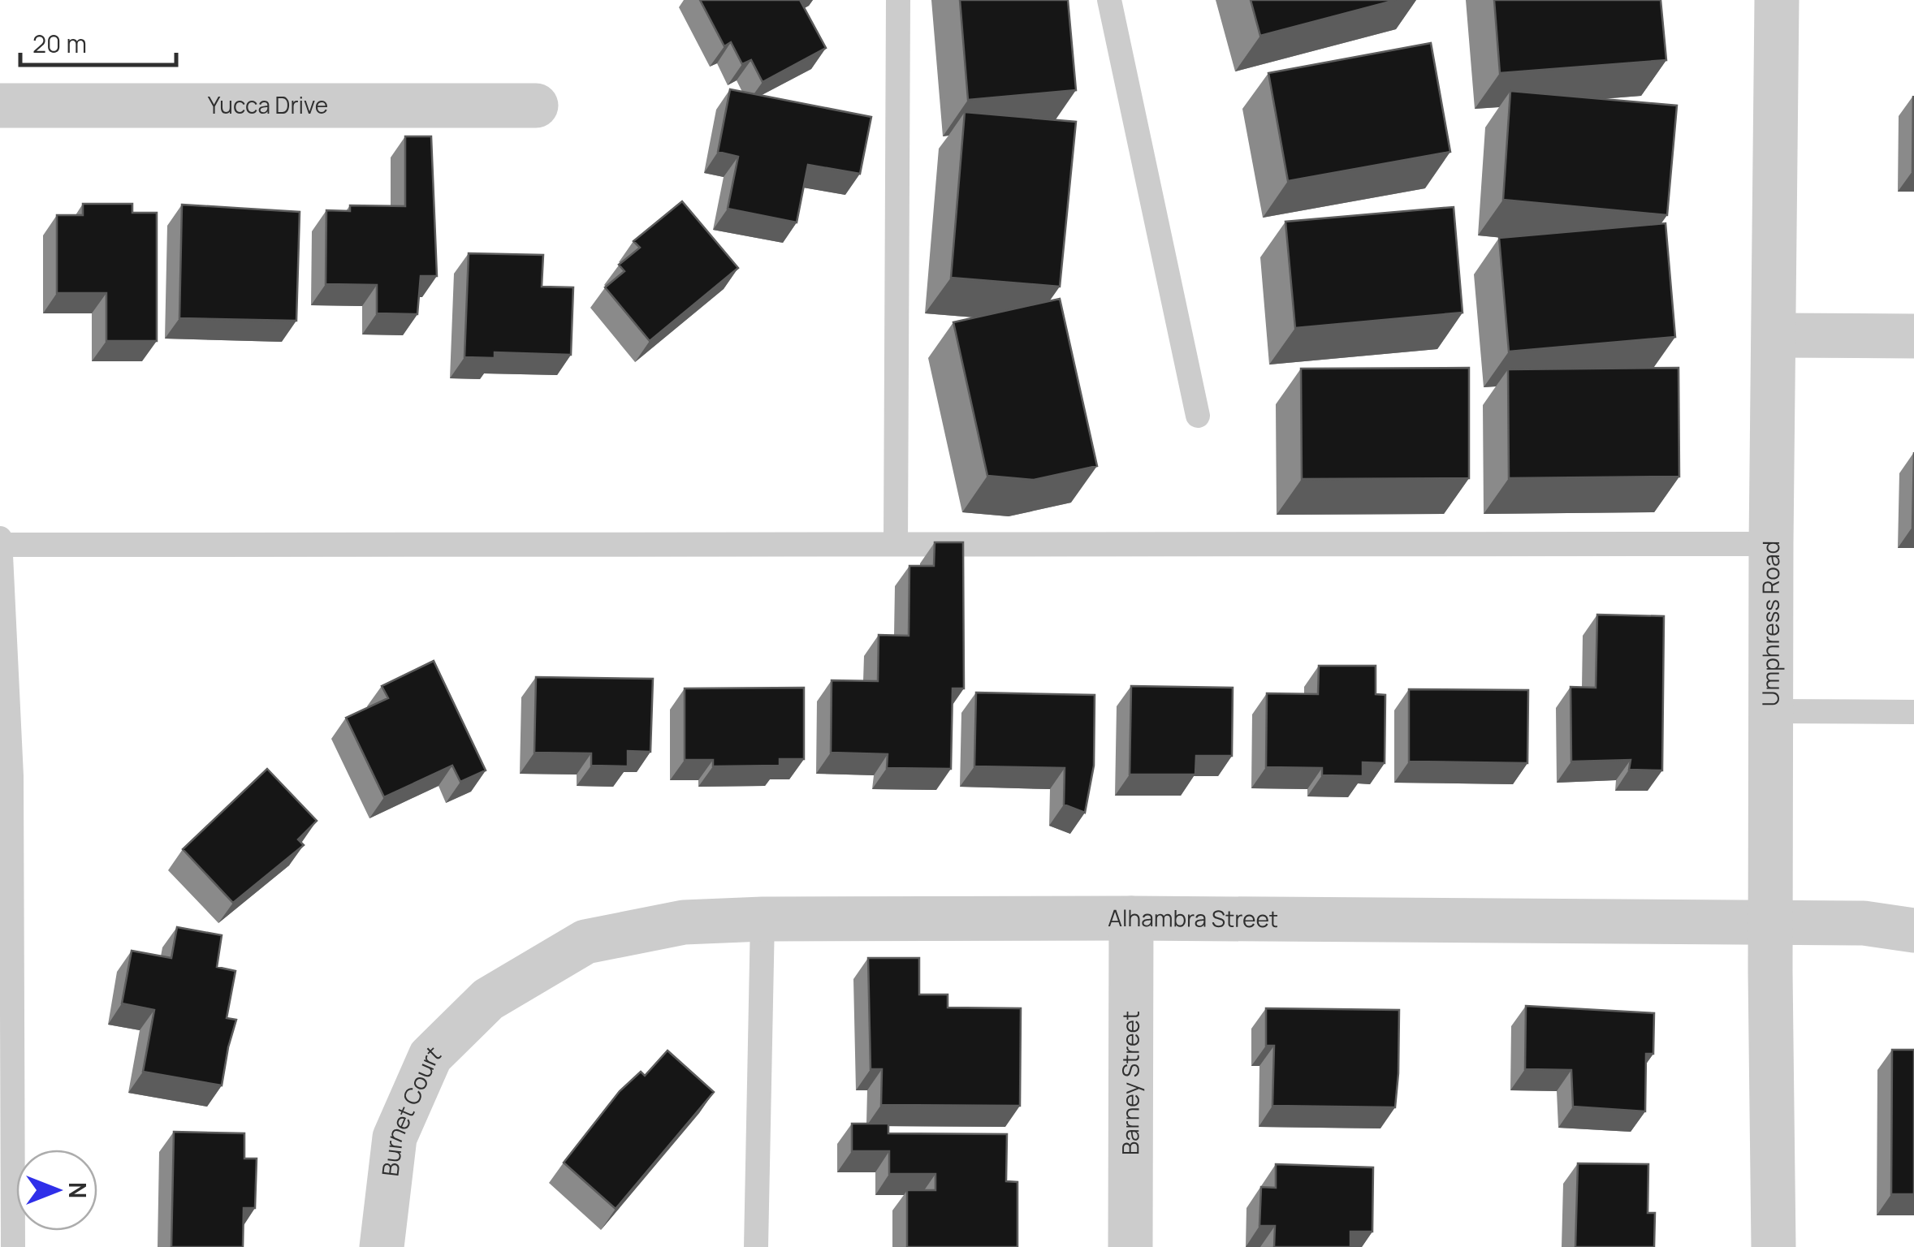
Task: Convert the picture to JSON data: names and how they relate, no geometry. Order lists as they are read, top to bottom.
{
  "streets": {
    "street": [
      "Yucca Drive",
      "Umphress Road",
      "Alhambra Street",
      "Barney Street",
      "Burnet Court"
    ]
  },
  "crossings": [
    ["Umphress Road", "Alhambra Street"],
    ["Alhambra Street", "Barney Street"],
    ["Alhambra Street", "Burnet Court"]
  ],
  "scale_bar": "20 m",
  "north": "right"
}
